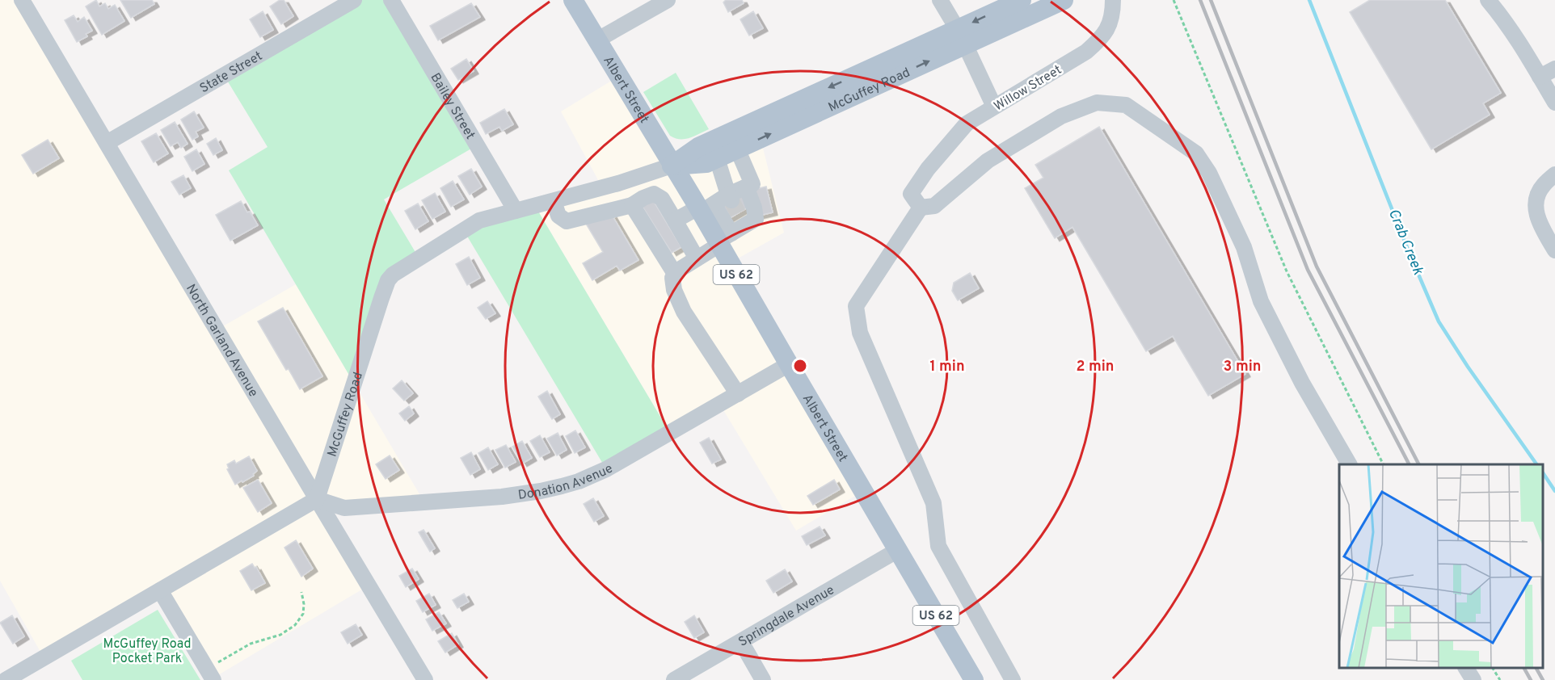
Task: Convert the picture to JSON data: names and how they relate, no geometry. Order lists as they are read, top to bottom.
{
  "streets": {
    "main road": ["McGuffey Road", "Albert Street", "US 62"],
    "street": [
      "State Street",
      "Willow Street",
      "Bailey Street",
      "North Garland Avenue",
      "Donation Avenue",
      "Springdale Avenue"
    ]
  },
  "crossings": [
    ["State Street", "North Garland Avenue"],
    ["McGuffey Road", "Albert Street"],
    ["McGuffey Road", "Bailey Street"],
    ["McGuffey Road", "North Garland Avenue"],
    ["McGuffey Road", "Donation Avenue"],
    ["Albert Street", "Donation Avenue"],
    ["Albert Street", "Springdale Avenue"],
    ["North Garland Avenue", "Donation Avenue"]
  ],
  "water": ["Crab Creek"],
  "parks": ["McGuffey Road Pocket Park"],
  "rings": ["1 min", "2 min", "3 min"]
}
